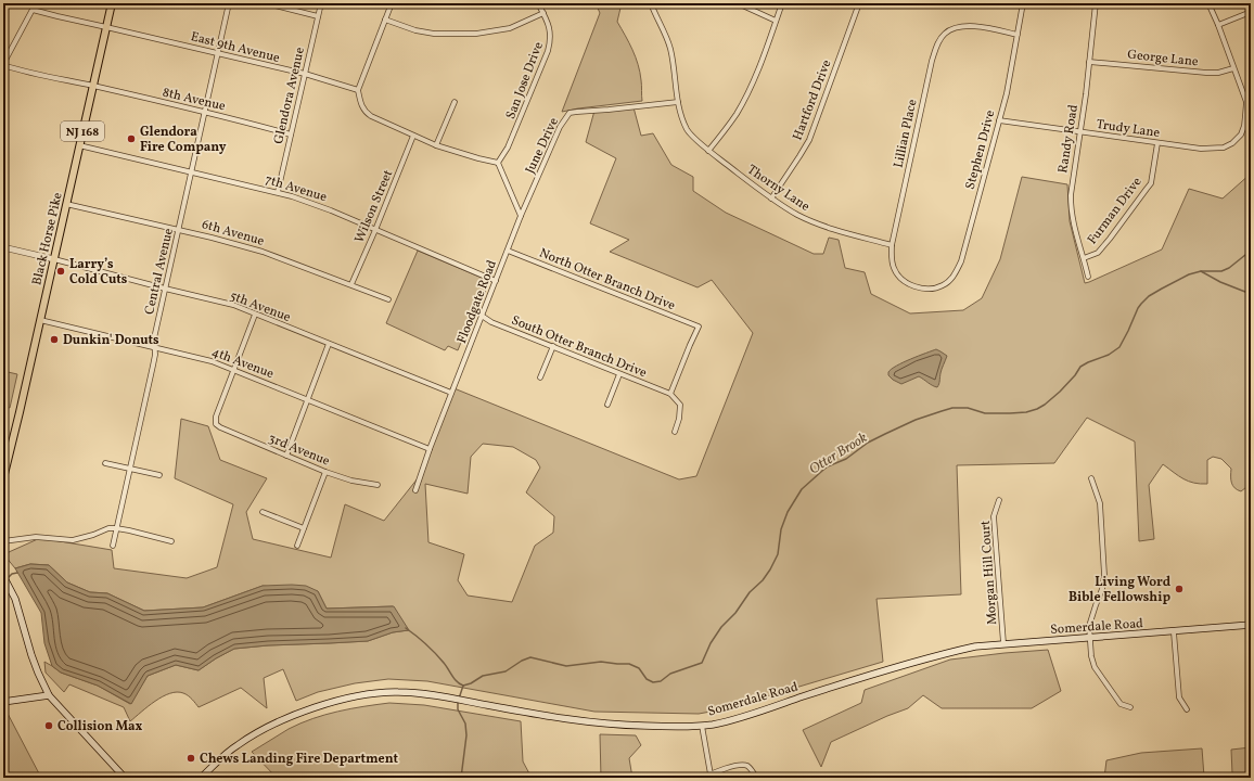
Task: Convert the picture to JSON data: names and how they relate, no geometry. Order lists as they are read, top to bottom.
{
  "streets": {
    "main road": ["NJ 168", "Black Horse Pike", "Somerdale Road"],
    "street": [
      "East 9th Avenue",
      "George Lane",
      "San Jose Drive",
      "Glendora Avenue",
      "8th Avenue",
      "Hartford Drive",
      "Trudy Lane",
      "Lillian Place",
      "Randy Road",
      "June Drive",
      "Stephen Drive",
      "7th Avenue",
      "Thorny Lane",
      "Wilson Street",
      "Furman Drive",
      "6th Avenue",
      "Central Avenue",
      "North Otter Branch Drive",
      "Floodgate Road",
      "5th Avenue",
      "South Otter Branch Drive",
      "4th Avenue",
      "3rd Avenue",
      "Morgan Hill Court"
    ]
  },
  "crossings": [
    ["East 9th Avenue", "Glendora Avenue"],
    ["East 9th Avenue", "Black Horse Pike"],
    ["East 9th Avenue", "Central Avenue"],
    ["George Lane", "Trudy Lane"],
    ["George Lane", "Randy Road"],
    ["Glendora Avenue", "8th Avenue"],
    ["Glendora Avenue", "7th Avenue"],
    ["8th Avenue", "Black Horse Pike"],
    ["8th Avenue", "Central Avenue"],
    ["Hartford Drive", "Thorny Lane"],
    ["Trudy Lane", "Randy Road"],
    ["Trudy Lane", "Stephen Drive"],
    ["Trudy Lane", "Furman Drive"],
    ["Lillian Place", "Stephen Drive"],
    ["Lillian Place", "Thorny Lane"],
    ["Randy Road", "Furman Drive"],
    ["June Drive", "Thorny Lane"],
    ["June Drive", "Floodgate Road"],
    ["7th Avenue", "Wilson Street"],
    ["7th Avenue", "Black Horse Pike"],
    ["7th Avenue", "Central Avenue"],
    ["7th Avenue", "Floodgate Road"],
    ["Wilson Street", "6th Avenue"],
    ["6th Avenue", "Black Horse Pike"],
    ["6th Avenue", "Central Avenue"],
    ["Black Horse Pike", "5th Avenue"],
    ["Black Horse Pike", "4th Avenue"],
    ["Central Avenue", "5th Avenue"],
    ["Central Avenue", "4th Avenue"],
    ["North Otter Branch Drive", "Floodgate Road"],
    ["North Otter Branch Drive", "South Otter Branch Drive"],
    ["Floodgate Road", "5th Avenue"],
    ["Floodgate Road", "South Otter Branch Drive"],
    ["Floodgate Road", "4th Avenue"],
    ["4th Avenue", "3rd Avenue"],
    ["Morgan Hill Court", "Somerdale Road"]
  ],
  "water": ["Otter Brook"],
  "places": [
    "Glendora Fire Company",
    "Larry’s Cold Cuts",
    "Dunkin' Donuts",
    "Living Word Bible Fellowship",
    "Collision Max",
    "Chews Landing Fire Department"
  ]
}
